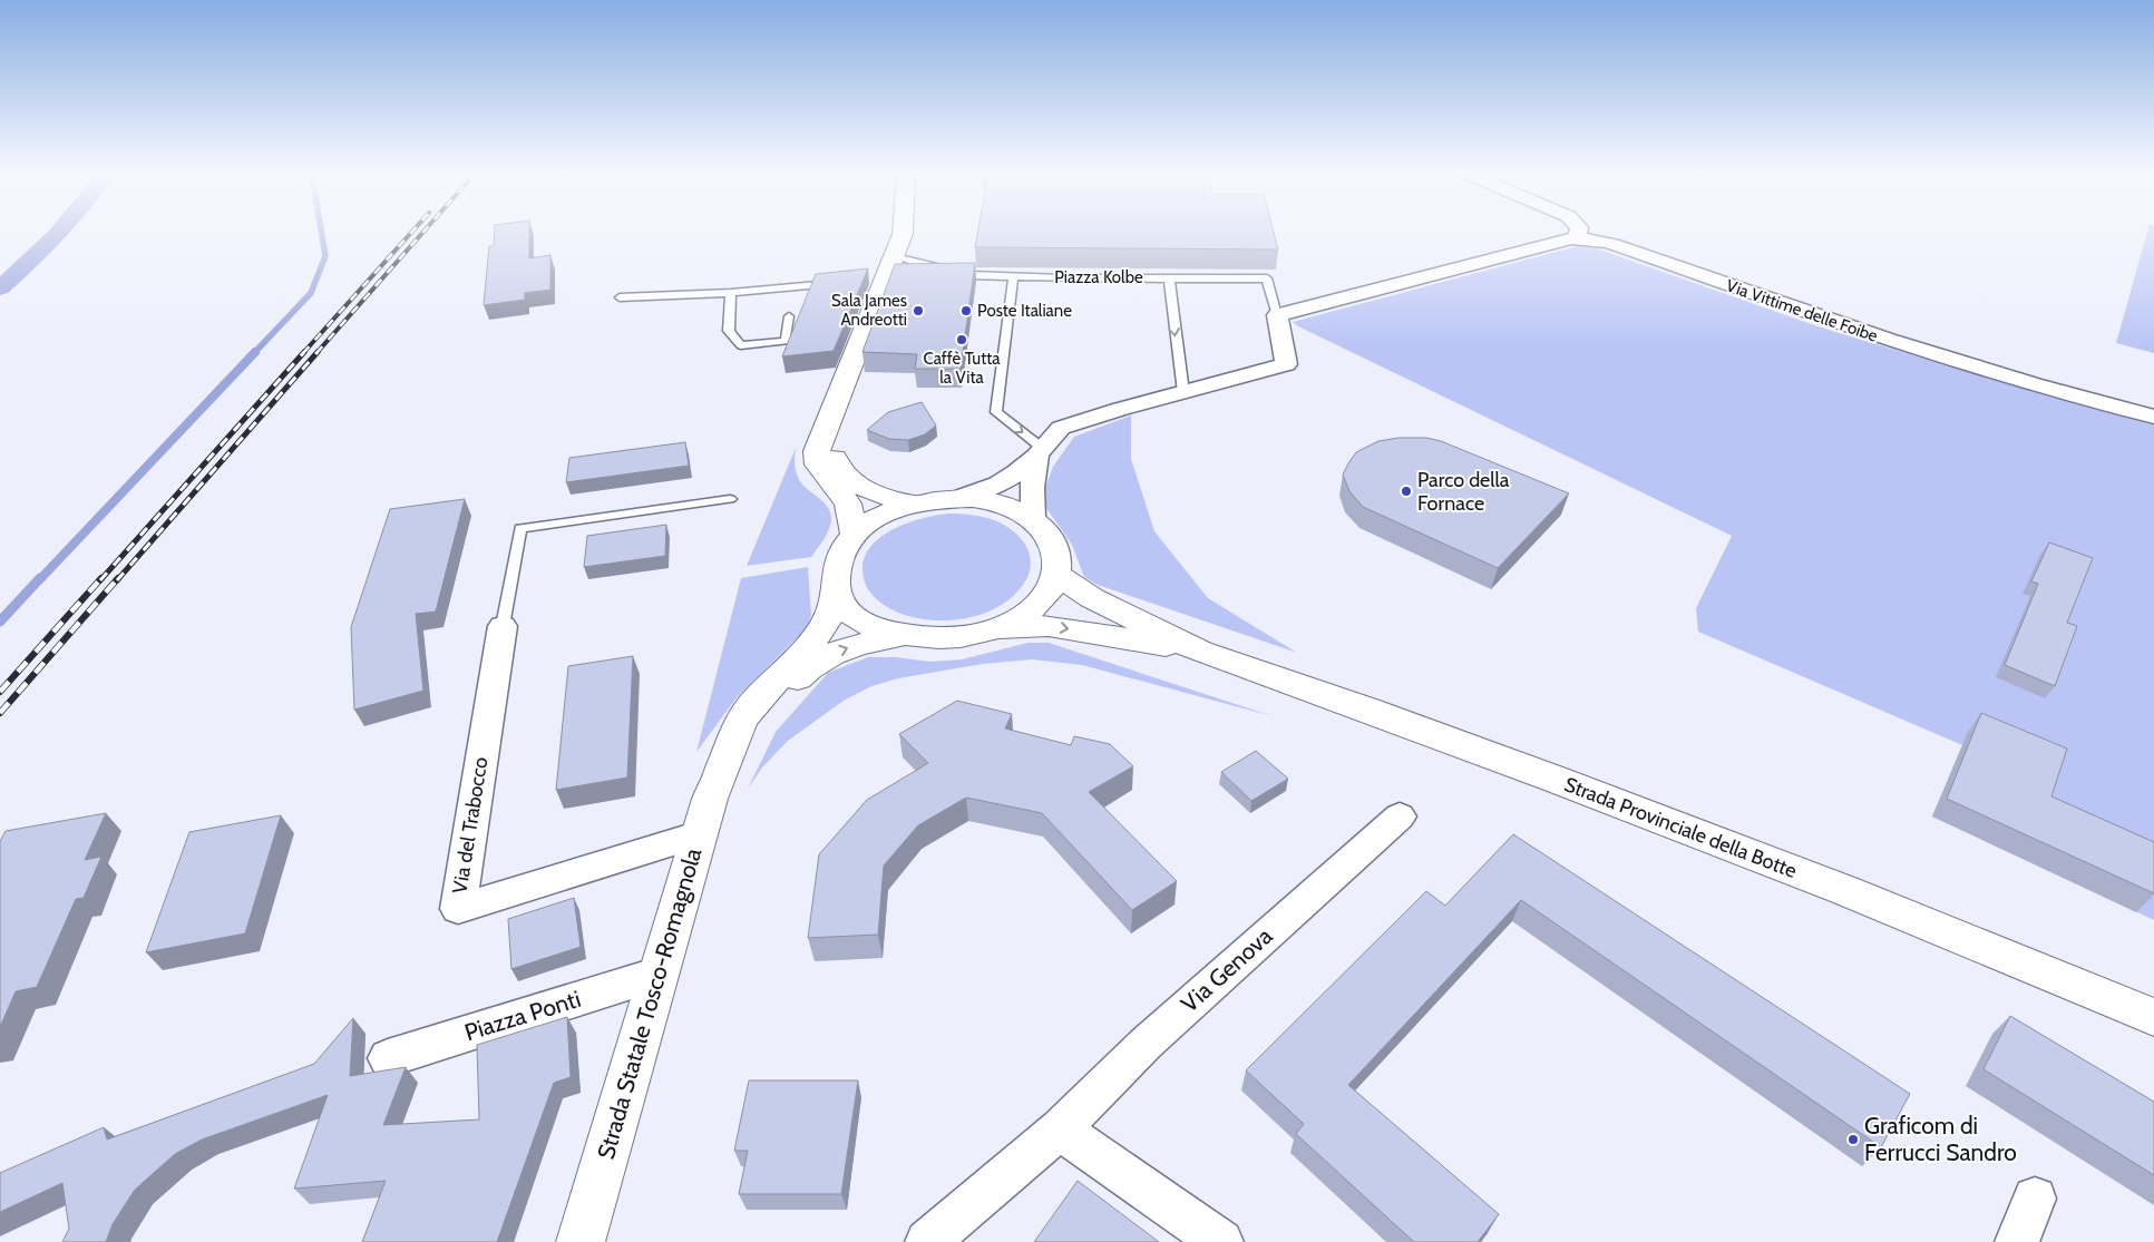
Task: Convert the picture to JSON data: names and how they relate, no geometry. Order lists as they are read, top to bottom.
{
  "streets": {
    "main road": ["Strada Provinciale della Botte", "Strada Statale Tosco-Romagnola"],
    "street": [
      "Piazza Kolbe",
      "Via Vittime delle Foibe",
      "Via del Trabocco",
      "Via Genova",
      "Piazza Ponti"
    ]
  },
  "crossings": [
    ["Piazza Kolbe", "Strada Statale Tosco-Romagnola"],
    ["Via del Trabocco", "Strada Statale Tosco-Romagnola"],
    ["Strada Statale Tosco-Romagnola", "Piazza Ponti"]
  ],
  "places": [
    "Sala James Andreotti",
    "Poste Italiane",
    "Caffè Tutta la Vita",
    "Parco della Fornace",
    "Graficom di Ferrucci Sandro"
  ]
}
